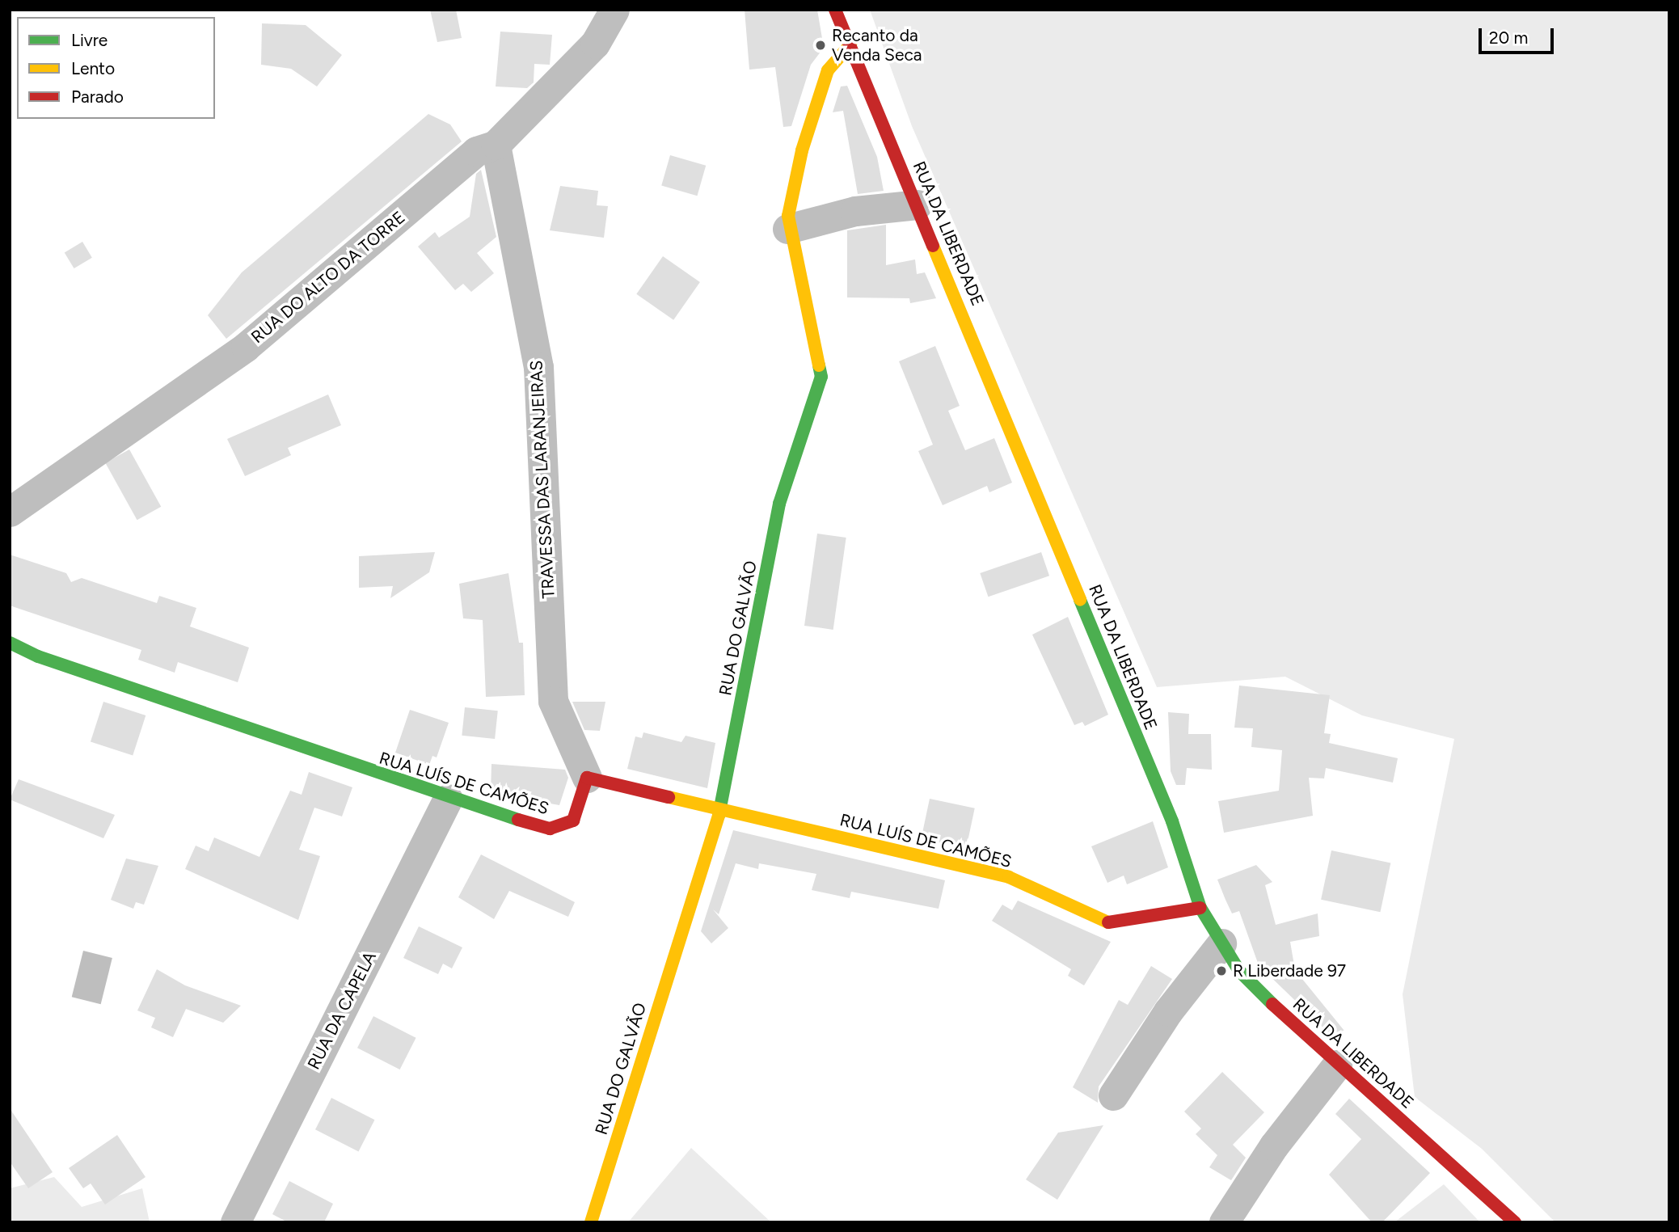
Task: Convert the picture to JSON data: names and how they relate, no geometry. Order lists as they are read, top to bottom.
{
  "streets": {
    "street": [
      "RUA DA LIBERDADE",
      "RUA DO ALTO DA TORRE",
      "TRAVESSA DAS LARANJEIRAS",
      "RUA DO GALVÃO",
      "RUA LUÍS DE CAMÕES",
      "RUA DA CAPELA"
    ]
  },
  "crossings": [
    ["RUA DA LIBERDADE", "RUA DO GALVÃO"],
    ["RUA DA LIBERDADE", "RUA LUÍS DE CAMÕES"],
    ["RUA DO ALTO DA TORRE", "TRAVESSA DAS LARANJEIRAS"],
    ["TRAVESSA DAS LARANJEIRAS", "RUA LUÍS DE CAMÕES"],
    ["RUA DO GALVÃO", "RUA LUÍS DE CAMÕES"],
    ["RUA LUÍS DE CAMÕES", "RUA DA CAPELA"]
  ],
  "places": ["Recanto da Venda Seca", "R Liberdade 97"],
  "legend": ["Livre", "Lento", "Parado"],
  "scale_bar": "20 m"
}
